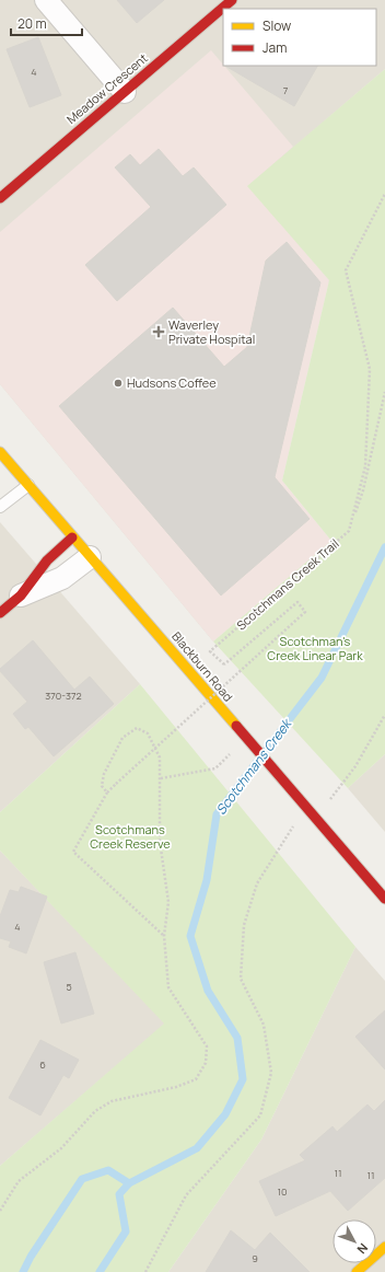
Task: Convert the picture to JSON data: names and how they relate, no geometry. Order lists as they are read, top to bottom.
{
  "streets": {
    "main road": ["Meadow Crescent", "Blackburn Road"],
    "path": ["Scotchmans Creek Trail"]
  },
  "water": ["Scotchmans Creek"],
  "parks": ["Scotchman's Creek Linear Park", "Scotchmans Creek Reserve"],
  "places": {
    "health": ["Waverley Private Hospital"],
    "other": ["Hudsons Coffee"]
  },
  "house_numbers": [
    "4",
    "7",
    "370-372",
    "4",
    "5",
    "6",
    "11",
    "11",
    "10",
    "9"
  ],
  "legend": ["Slow", "Jam"],
  "scale_bar": "20 m",
  "north": "bottom right"
}
